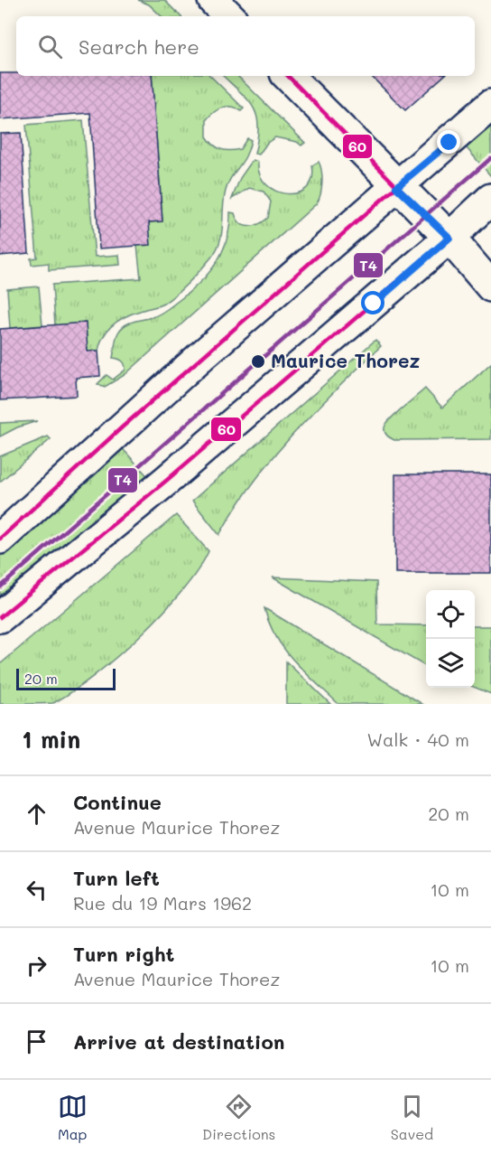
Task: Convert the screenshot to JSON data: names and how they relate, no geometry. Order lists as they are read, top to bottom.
{
  "places": ["Maurice Thorez"],
  "lines": ["transit line 60", "transit line T4"],
  "scale_bar": "20 m",
  "page": {
    "search": "Search here",
    "scale": "20 m",
    "heading": ["1 min", "Walk · 40 m"],
    "list": [
      ["Continue", "Avenue Maurice Thorez", "20 m"],
      ["Turn left", "Rue du 19 Mars 1962", "10 m"],
      ["Turn right", "Avenue Maurice Thorez", "10 m"],
      "Arrive at destination"
    ],
    "nav": ["Map", "Directions", "Saved"]
  }
}
